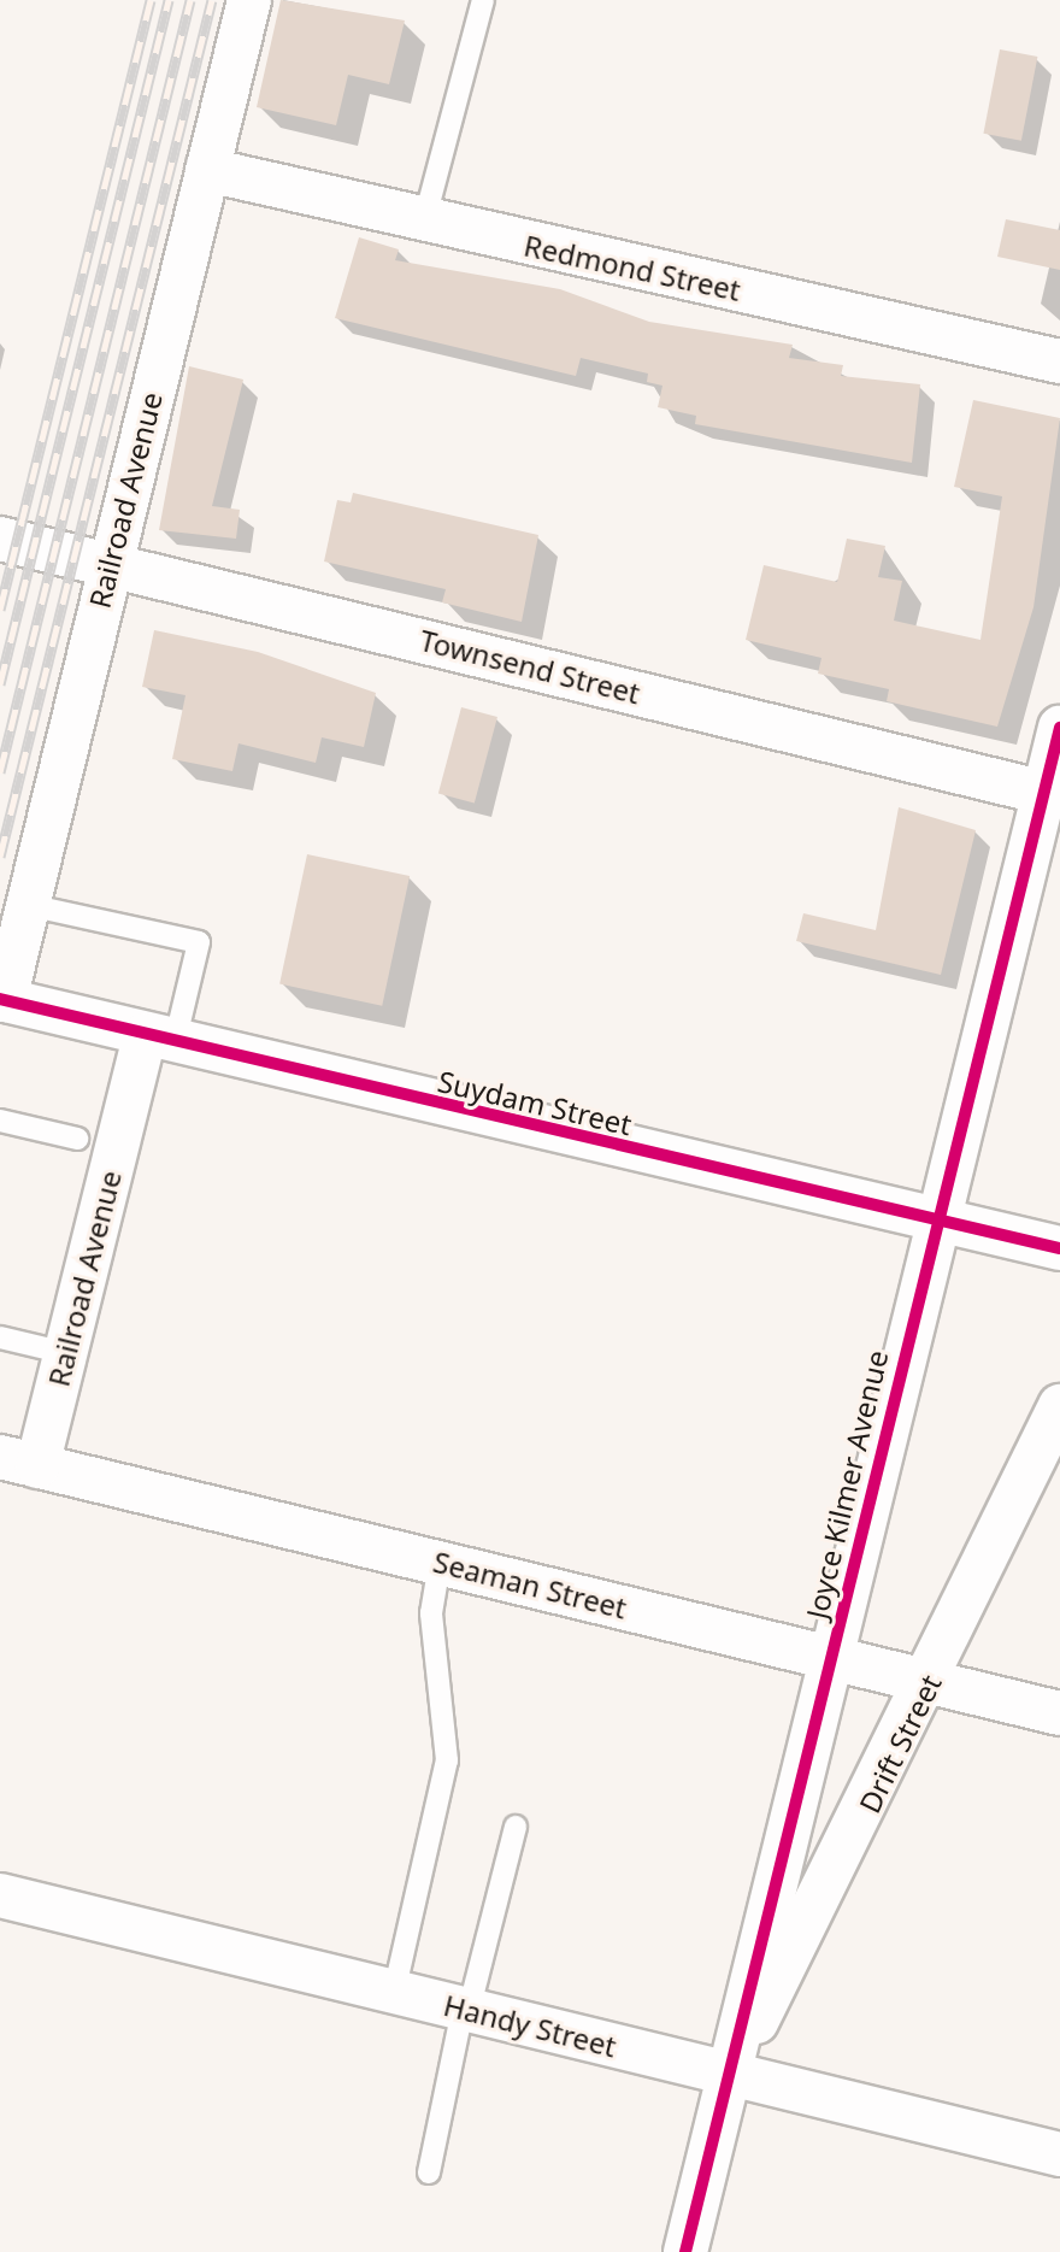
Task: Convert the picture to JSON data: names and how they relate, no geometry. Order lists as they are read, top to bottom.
{
  "streets": {
    "street": [
      "Redmond Street",
      "Railroad Avenue",
      "Townsend Street",
      "Suydam Street",
      "Joyce Kilmer Avenue",
      "Seaman Street",
      "Drift Street",
      "Handy Street"
    ]
  },
  "crossings": [
    ["Redmond Street", "Railroad Avenue"],
    ["Railroad Avenue", "Townsend Street"],
    ["Railroad Avenue", "Suydam Street"],
    ["Railroad Avenue", "Seaman Street"],
    ["Townsend Street", "Joyce Kilmer Avenue"],
    ["Suydam Street", "Joyce Kilmer Avenue"],
    ["Joyce Kilmer Avenue", "Seaman Street"],
    ["Joyce Kilmer Avenue", "Drift Street"],
    ["Joyce Kilmer Avenue", "Handy Street"],
    ["Seaman Street", "Drift Street"],
    ["Drift Street", "Handy Street"]
  ]
}
